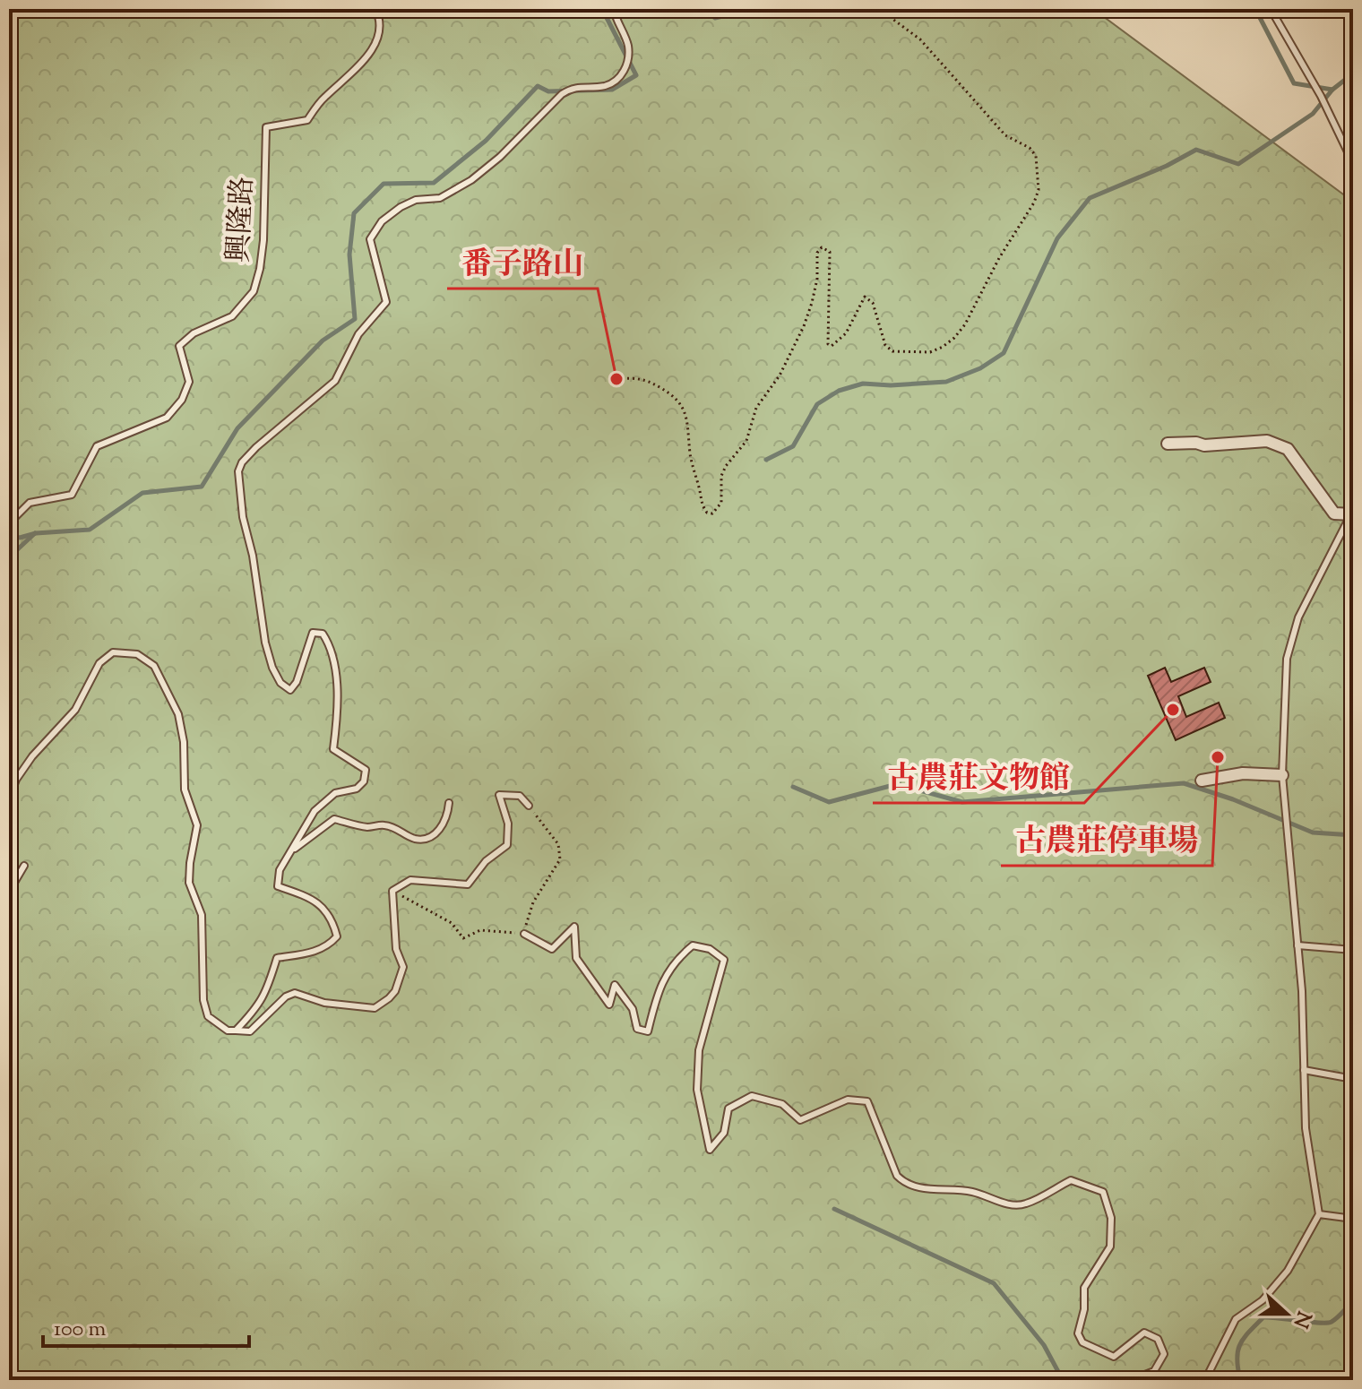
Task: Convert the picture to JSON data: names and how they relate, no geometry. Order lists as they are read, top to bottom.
{
  "streets": {
    "lane": ["興隆路"]
  },
  "places": ["番子路山", "古農莊文物館", "古農莊停車場"],
  "scale_bar": "100 m",
  "north": "right"
}
